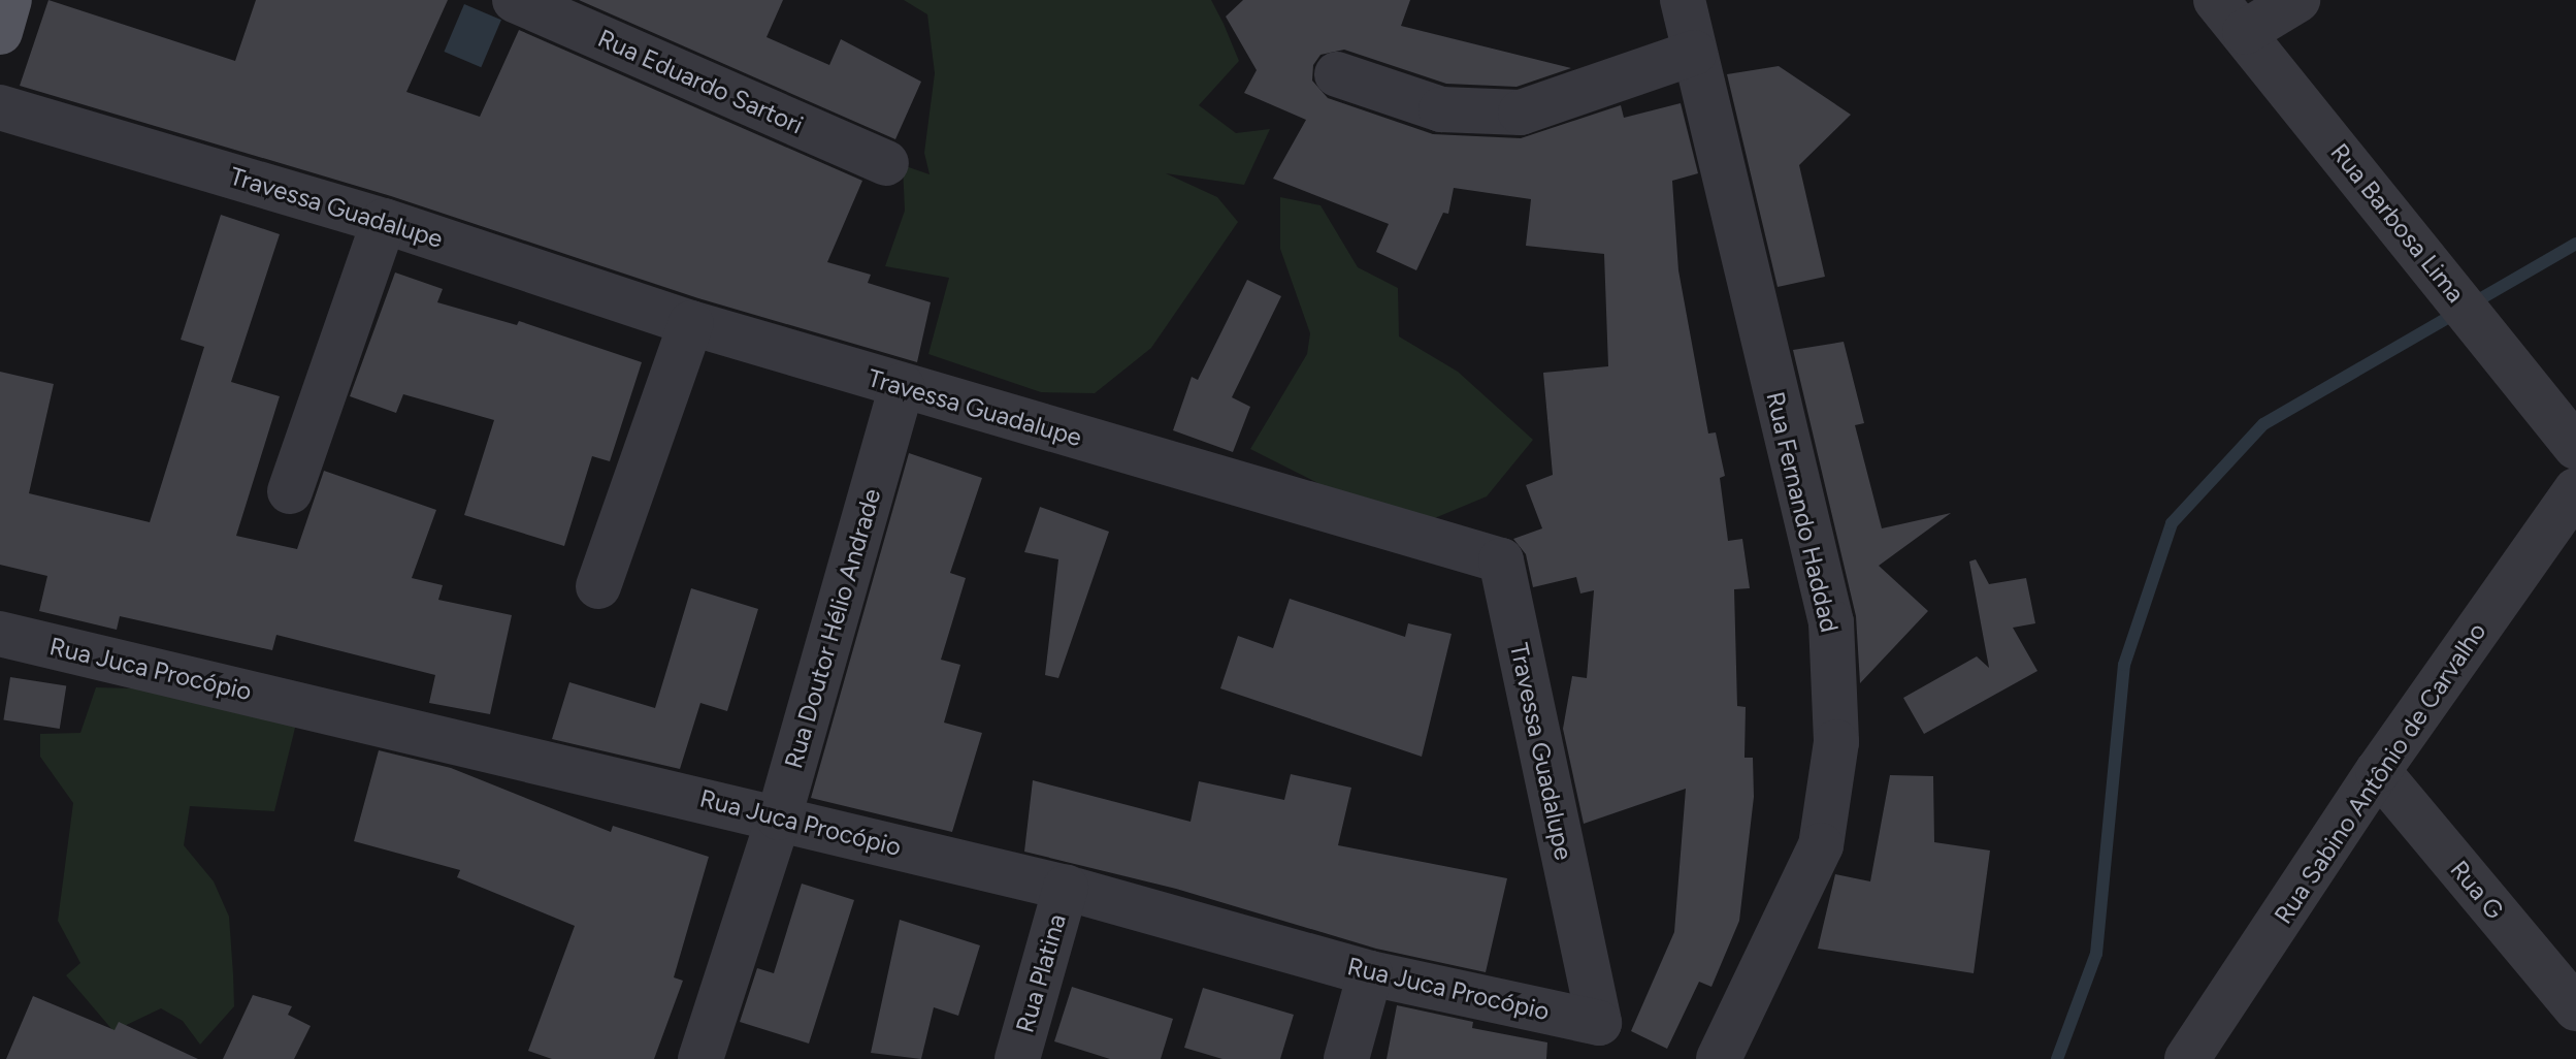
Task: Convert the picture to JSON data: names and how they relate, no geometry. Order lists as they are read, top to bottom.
{
  "streets": {
    "street": [
      "Rua Eduardo Sartori",
      "Travessa Guadalupe",
      "Rua Barbosa Lima",
      "Rua Fernando Haddad",
      "Rua Doutor Hélio Andrade",
      "Rua Juca Procópio",
      "Rua Sabino Antônio de Carvalho",
      "Rua G",
      "Rua Platina"
    ]
  },
  "crossings": [
    ["Travessa Guadalupe", "Rua Doutor Hélio Andrade"],
    ["Travessa Guadalupe", "Rua Juca Procópio"],
    ["Rua Doutor Hélio Andrade", "Rua Juca Procópio"],
    ["Rua Juca Procópio", "Rua Platina"],
    ["Rua Sabino Antônio de Carvalho", "Rua G"]
  ]
}
